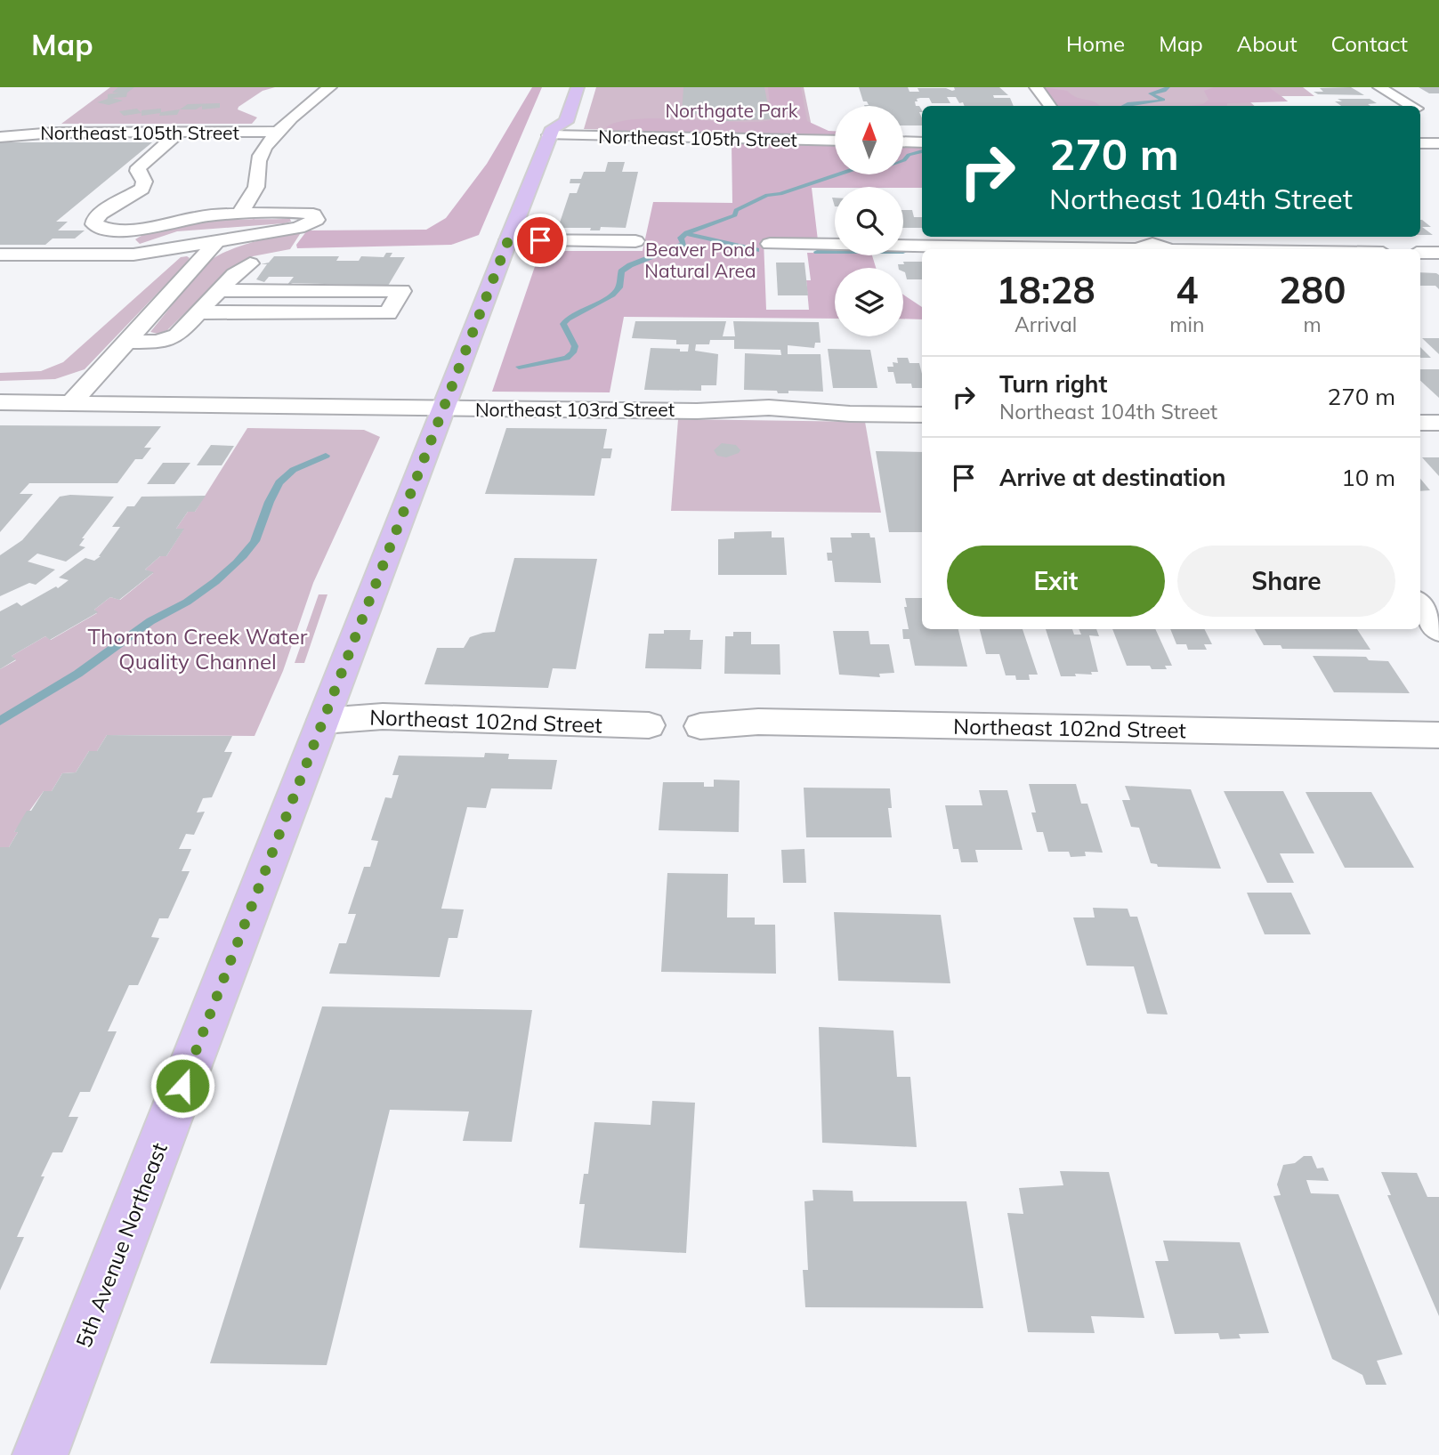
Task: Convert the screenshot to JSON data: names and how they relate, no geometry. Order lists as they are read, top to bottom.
{
  "streets": {
    "main road": ["5th Avenue Northeast"],
    "street": ["Northeast 105th Street", "Northeast 103rd Street", "Northeast 102nd Street"]
  },
  "crossings": [
    ["Northeast 105th Street", "5th Avenue Northeast"],
    ["Northeast 103rd Street", "5th Avenue Northeast"],
    ["Northeast 102nd Street", "5th Avenue Northeast"]
  ],
  "parks": ["Northgate Park", "Beaver Pond Natural Area", "Thornton Creek Water Quality Channel"],
  "north": "top",
  "page": {
    "header": "Map",
    "nav": [
      "Home",
      "Map",
      "About",
      "Contact"
    ],
    "turn": ["270 m", "Northeast 104th Street"],
    "eta": [
      "18:28",
      "Arrival",
      "4",
      "min",
      "280",
      "m"
    ],
    "list": [
      {
        "name": "Turn right",
        "note": "Northeast 104th Street",
        "value": "270 m"
      },
      {
        "name": "Arrive at destination",
        "value": "10 m"
      }
    ],
    "buttons": ["Exit", "Share"]
  }
}
